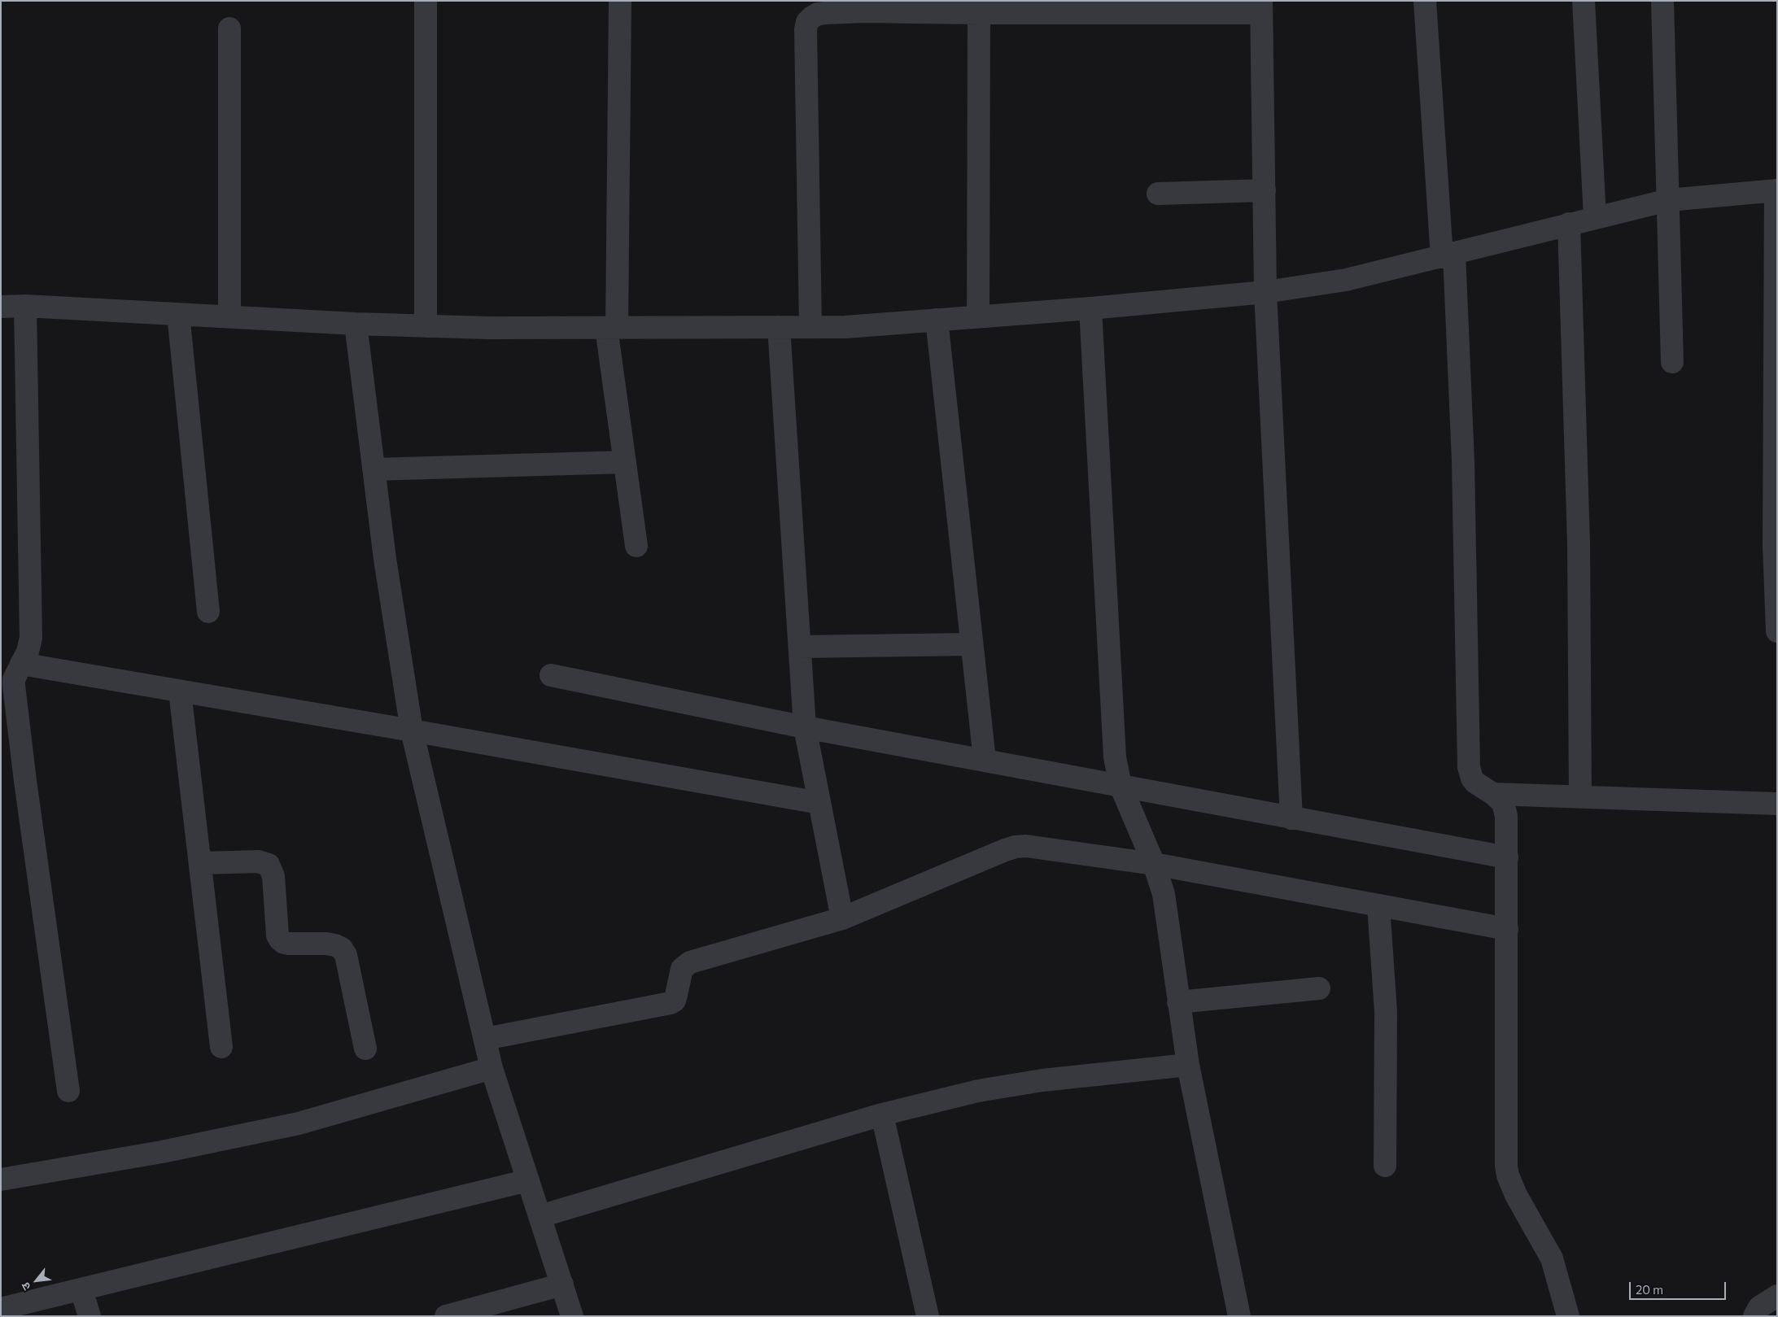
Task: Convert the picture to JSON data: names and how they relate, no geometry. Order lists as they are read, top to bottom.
{
  "scale_bar": "20 m",
  "north": "bottom left"
}
